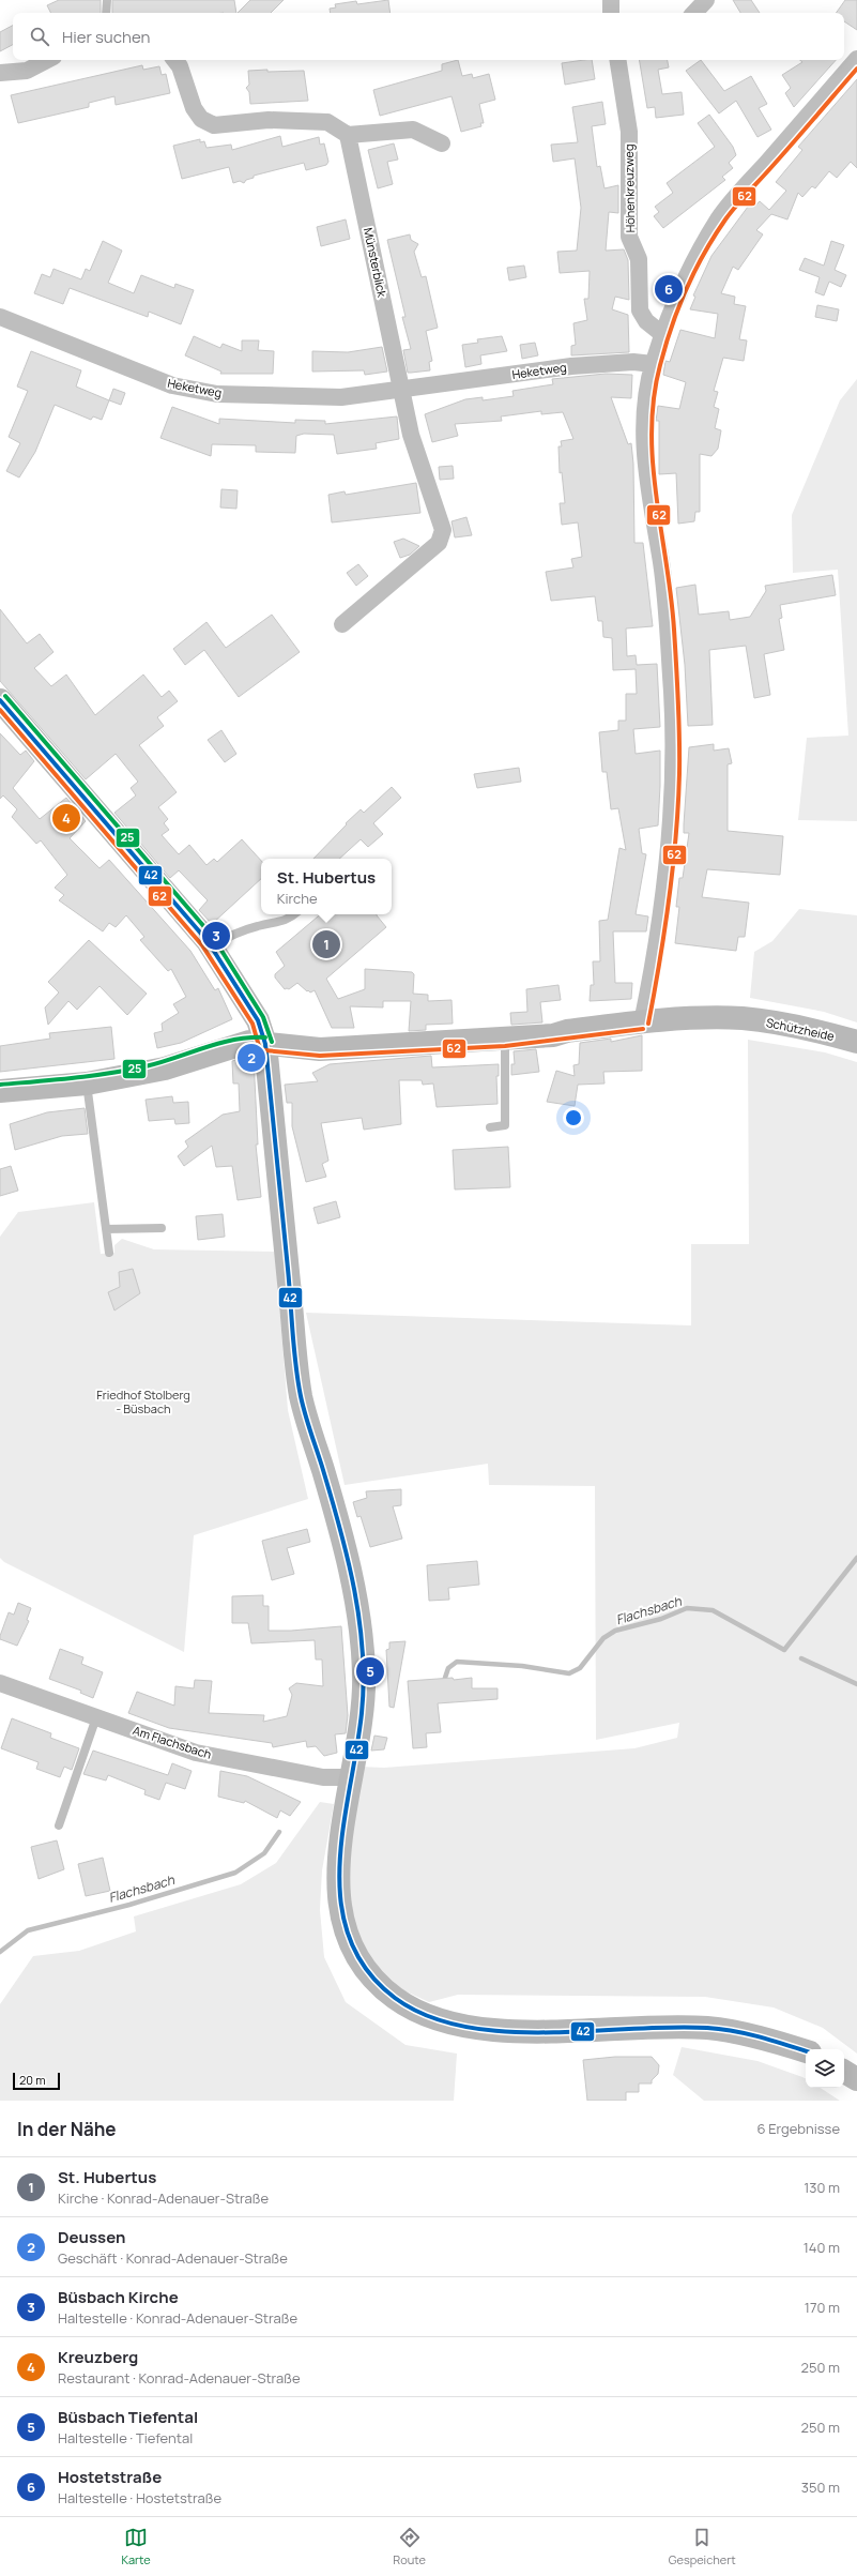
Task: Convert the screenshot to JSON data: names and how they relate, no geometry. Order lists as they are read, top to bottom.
{
  "streets": {
    "street": [
      "Höhenkreuzweg",
      "Münsterblick",
      "Heketweg",
      "Schützheide",
      "Am Flachsbach"
    ]
  },
  "crossings": [
    ["Münsterblick", "Heketweg"]
  ],
  "water": ["Flachsbach"],
  "parks": ["Friedhof Stolberg - Büsbach"],
  "lines": ["transit line 62", "transit line 25", "transit line 42"],
  "scale_bar": "20 m",
  "page": {
    "search": "Hier suchen",
    "pins": [
      "6",
      "4",
      "3",
      "1",
      "2",
      "5"
    ],
    "popup": ["St. Hubertus", "Kirche"],
    "scale": "20 m",
    "heading": ["In der Nähe", "6 Ergebnisse"],
    "list": [
      {
        "mark": "1",
        "name": "St. Hubertus",
        "note": "Kirche · Konrad-Adenauer-Straße",
        "value": "130 m"
      },
      {
        "mark": "2",
        "name": "Deussen",
        "note": "Geschäft · Konrad-Adenauer-Straße",
        "value": "140 m"
      },
      {
        "mark": "3",
        "name": "Büsbach Kirche",
        "note": "Haltestelle · Konrad-Adenauer-Straße",
        "value": "170 m"
      },
      {
        "mark": "4",
        "name": "Kreuzberg",
        "note": "Restaurant · Konrad-Adenauer-Straße",
        "value": "250 m"
      },
      {
        "mark": "5",
        "name": "Büsbach Tiefental",
        "note": "Haltestelle · Tiefental",
        "value": "250 m"
      },
      {
        "mark": "6",
        "name": "Hostetstraße",
        "note": "Haltestelle · Hostetstraße",
        "value": "350 m"
      }
    ],
    "nav": ["Karte", "Route", "Gespeichert"]
  }
}
